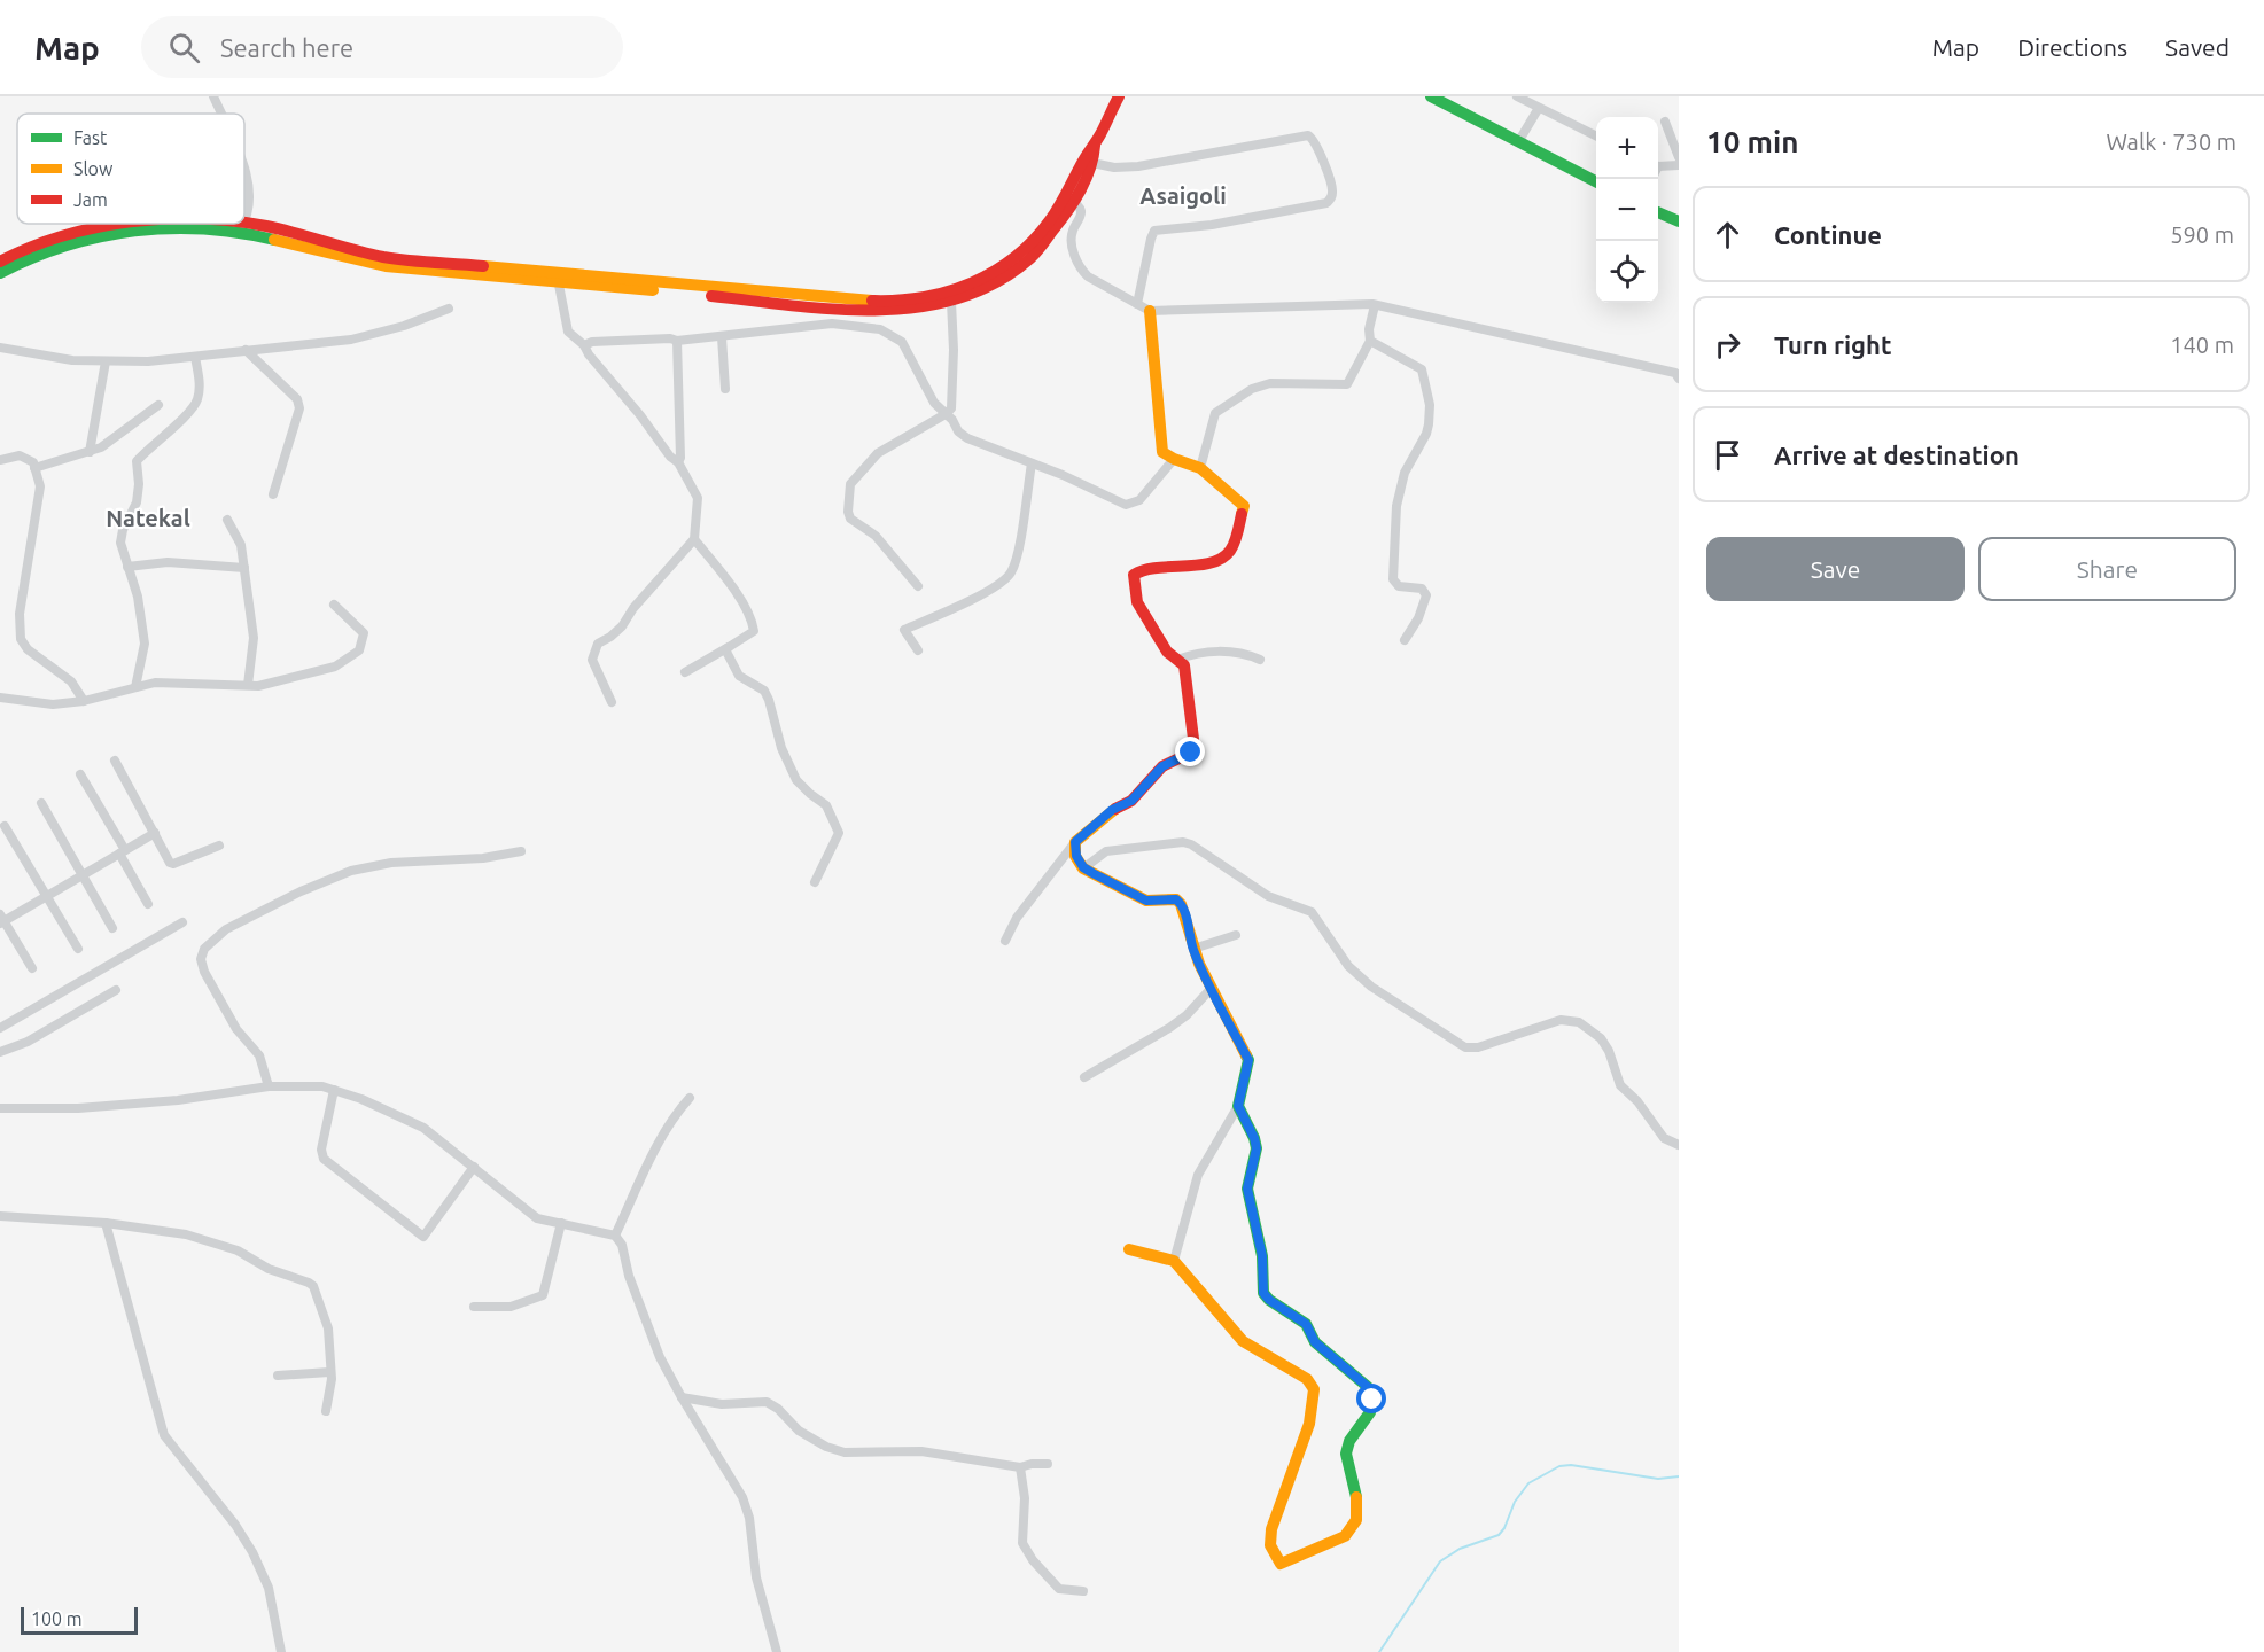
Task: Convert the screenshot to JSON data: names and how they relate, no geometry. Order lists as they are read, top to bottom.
{
  "districts": ["Asaigoli", "Natekal"],
  "legend": ["Fast", "Slow", "Jam"],
  "scale_bar": "100 m",
  "page": {
    "header": "Map",
    "search": "Search here",
    "nav": ["Map", "Directions", "Saved"],
    "heading": ["10 min", "Walk · 730 m"],
    "map_buttons": ["+", "−"],
    "list": [
      ["Continue", "590 m"],
      ["Turn right", "140 m"],
      "Arrive at destination"
    ],
    "buttons": ["Save", "Share"],
    "scale": "100 m"
  }
}
